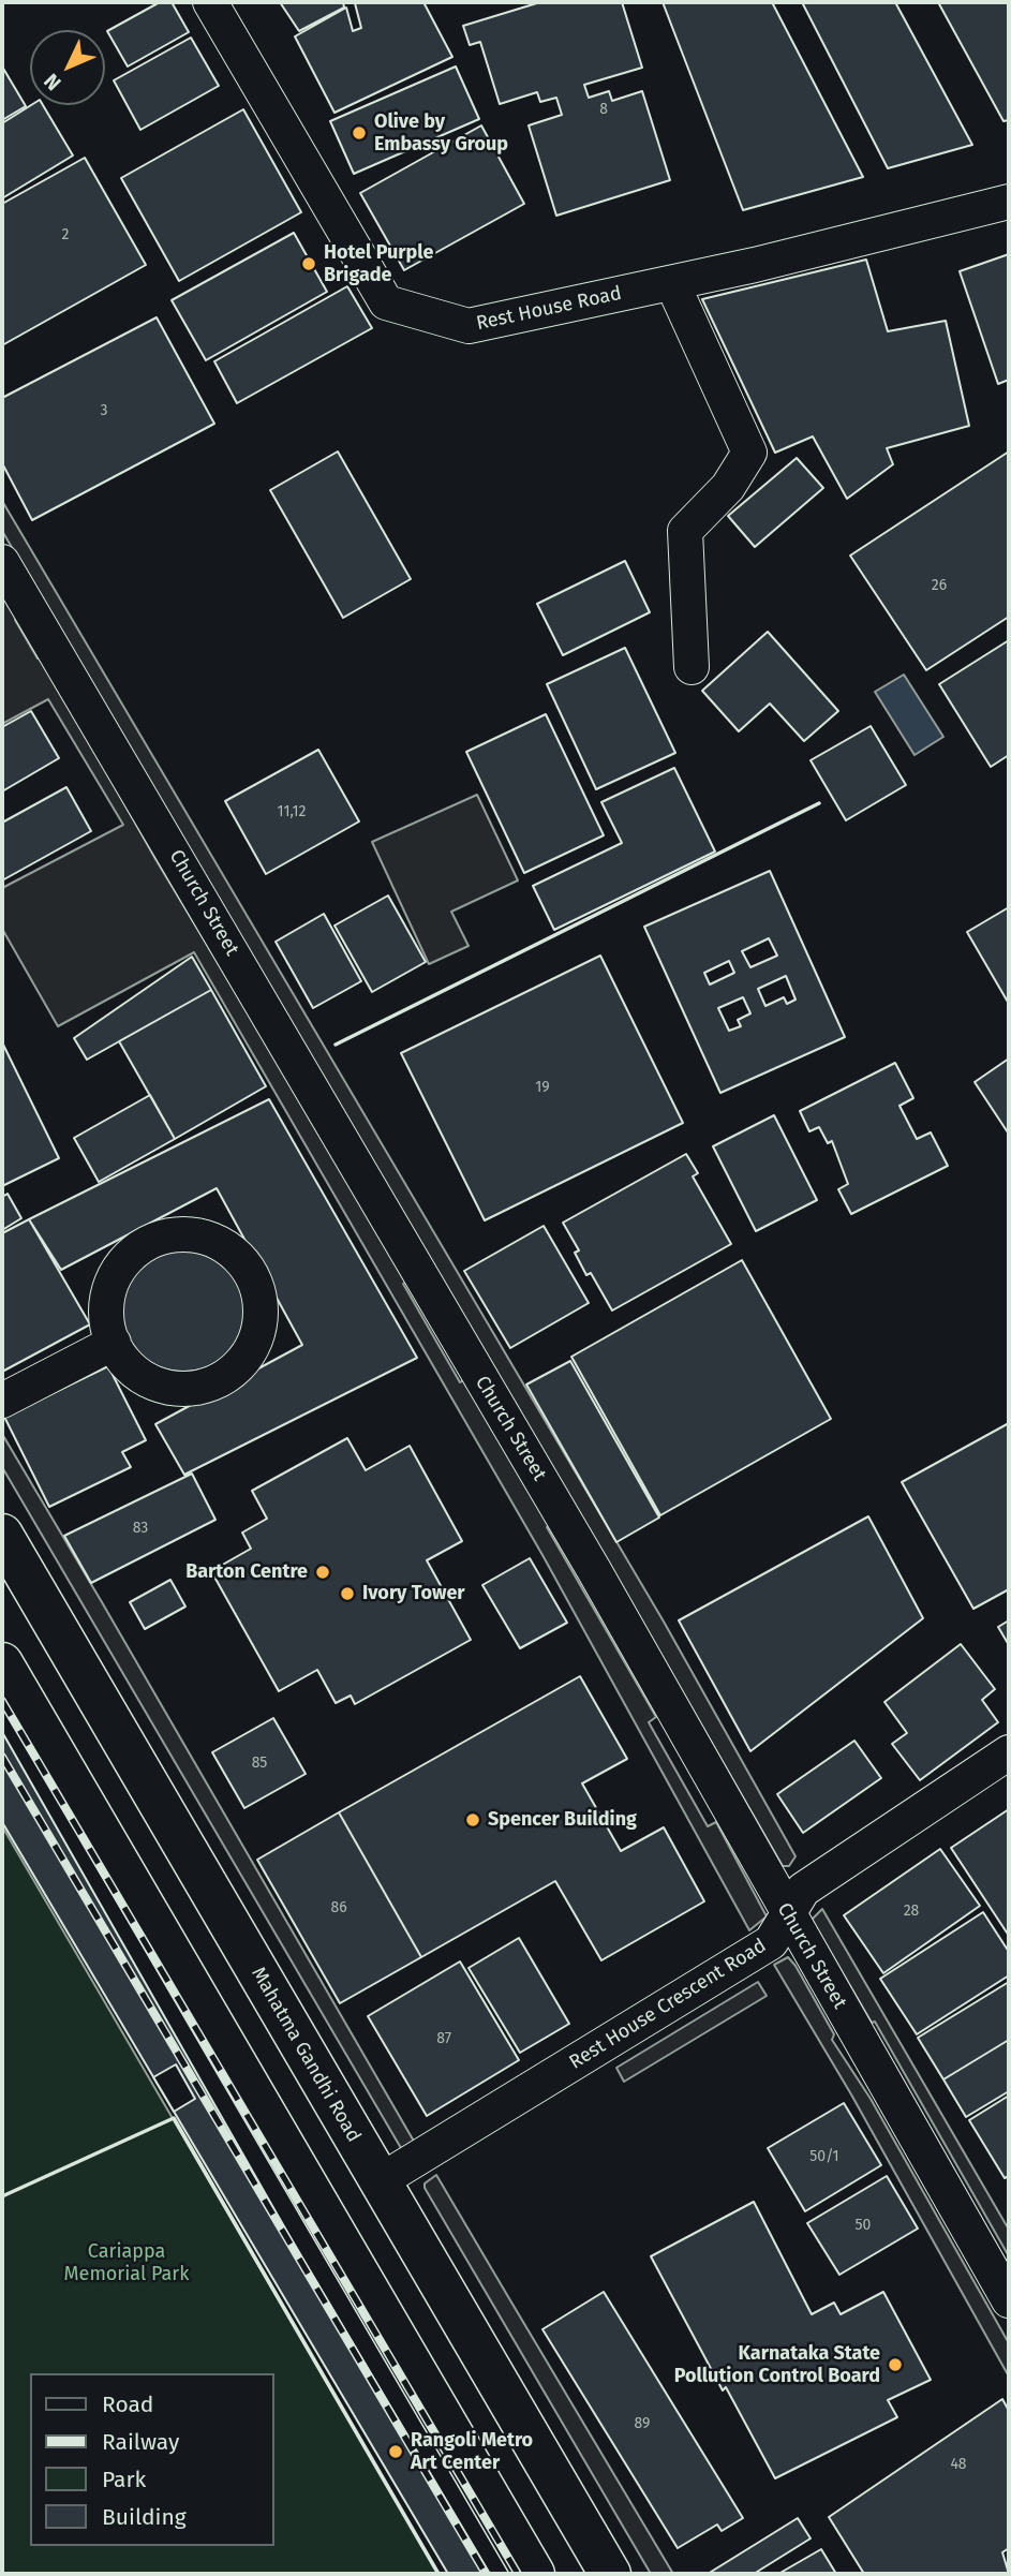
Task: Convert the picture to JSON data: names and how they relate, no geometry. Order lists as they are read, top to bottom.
{
  "streets": {
    "main road": ["Mahatma Gandhi Road"],
    "street": ["Rest House Road", "Church Street", "Rest House Crescent Road"]
  },
  "crossings": [
    ["Church Street", "Rest House Crescent Road"],
    ["Rest House Crescent Road", "Mahatma Gandhi Road"]
  ],
  "parks": ["Cariappa Memorial Park"],
  "places": [
    "Olive by Embassy Group",
    "Hotel Purple Brigade",
    "Barton Centre",
    "Ivory Tower",
    "Spencer Building",
    "Karnataka State Pollution Control Board",
    "Rangoli Metro Art Center"
  ],
  "house_numbers": [
    "8",
    "2",
    "3",
    "26",
    "11,12",
    "19",
    "83",
    "85",
    "86",
    "28",
    "87",
    "50/1",
    "50",
    "89",
    "48"
  ],
  "legend": [
    "Road",
    "Railway",
    "Park",
    "Building"
  ],
  "north": "bottom left"
}
